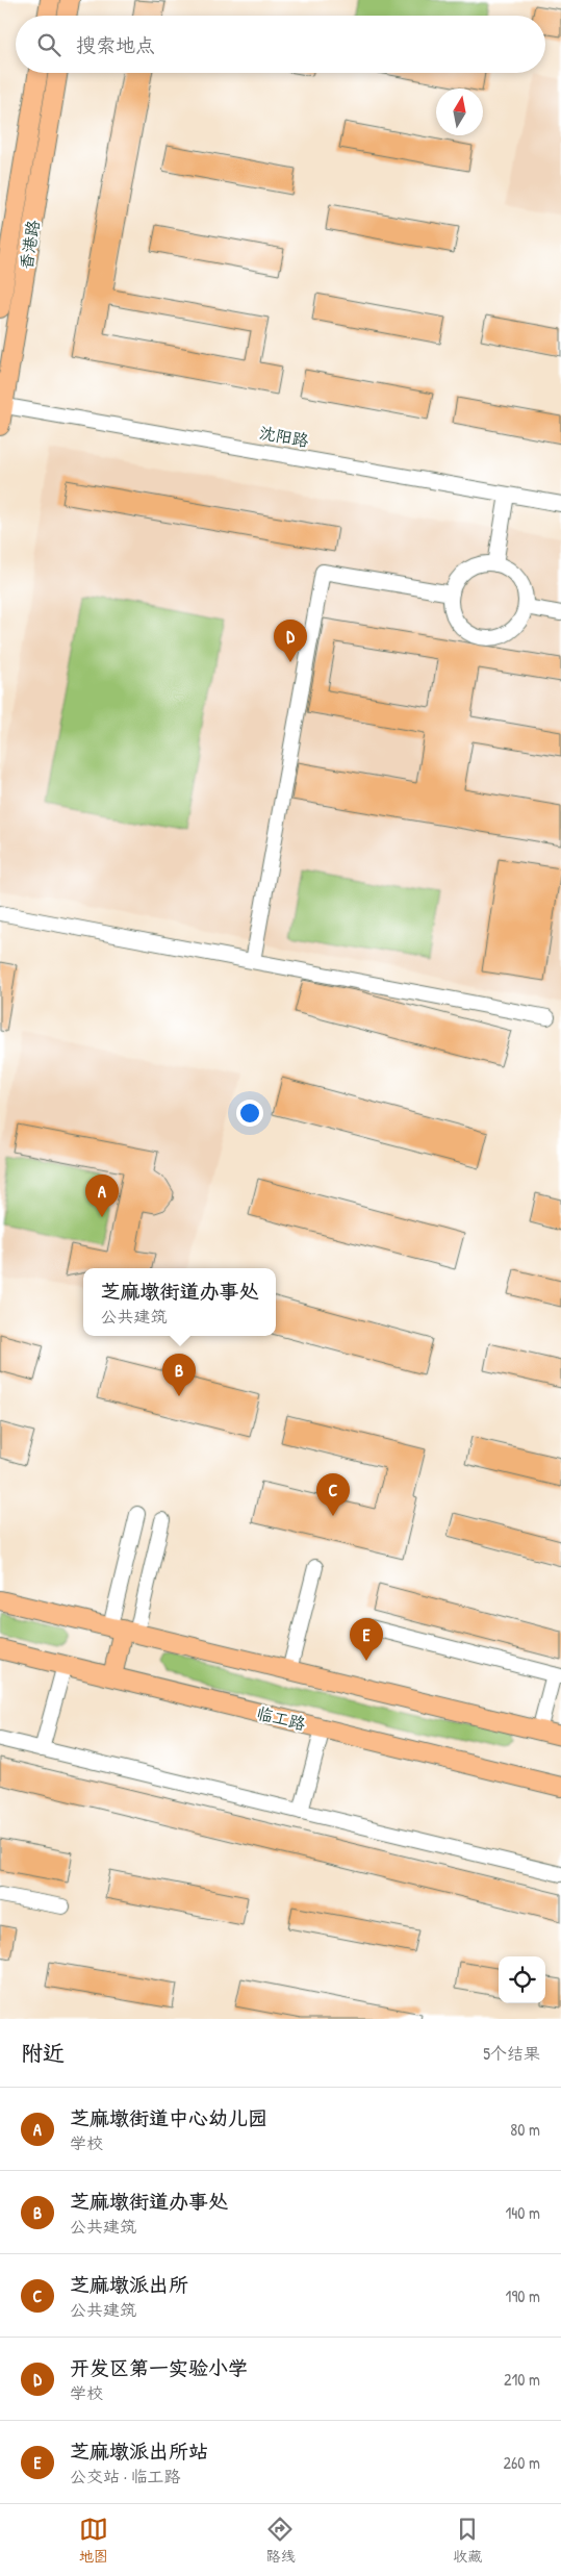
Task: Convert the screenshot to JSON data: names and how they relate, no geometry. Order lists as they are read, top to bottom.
{
  "streets": {
    "main road": ["香港路", "临工路"],
    "street": ["沈阳路"]
  },
  "crossings": [
    ["香港路", "沈阳路"]
  ],
  "north": "top",
  "page": {
    "search": "搜索地点",
    "pins": [
      "D",
      "A",
      "B",
      "C",
      "E"
    ],
    "popup": ["芝麻墩街道办事处", "公共建筑"],
    "heading": ["附近", "5个结果"],
    "list": [
      {
        "mark": "A",
        "name": "芝麻墩街道中心幼儿园",
        "note": "学校",
        "value": "80 m"
      },
      {
        "mark": "B",
        "name": "芝麻墩街道办事处",
        "note": "公共建筑",
        "value": "140 m"
      },
      {
        "mark": "C",
        "name": "芝麻墩派出所",
        "note": "公共建筑",
        "value": "190 m"
      },
      {
        "mark": "D",
        "name": "开发区第一实验小学",
        "note": "学校",
        "value": "210 m"
      },
      {
        "mark": "E",
        "name": "芝麻墩派出所站",
        "note": "公交站 · 临工路",
        "value": "260 m"
      }
    ],
    "nav": ["地图", "路线", "收藏"]
  }
}
